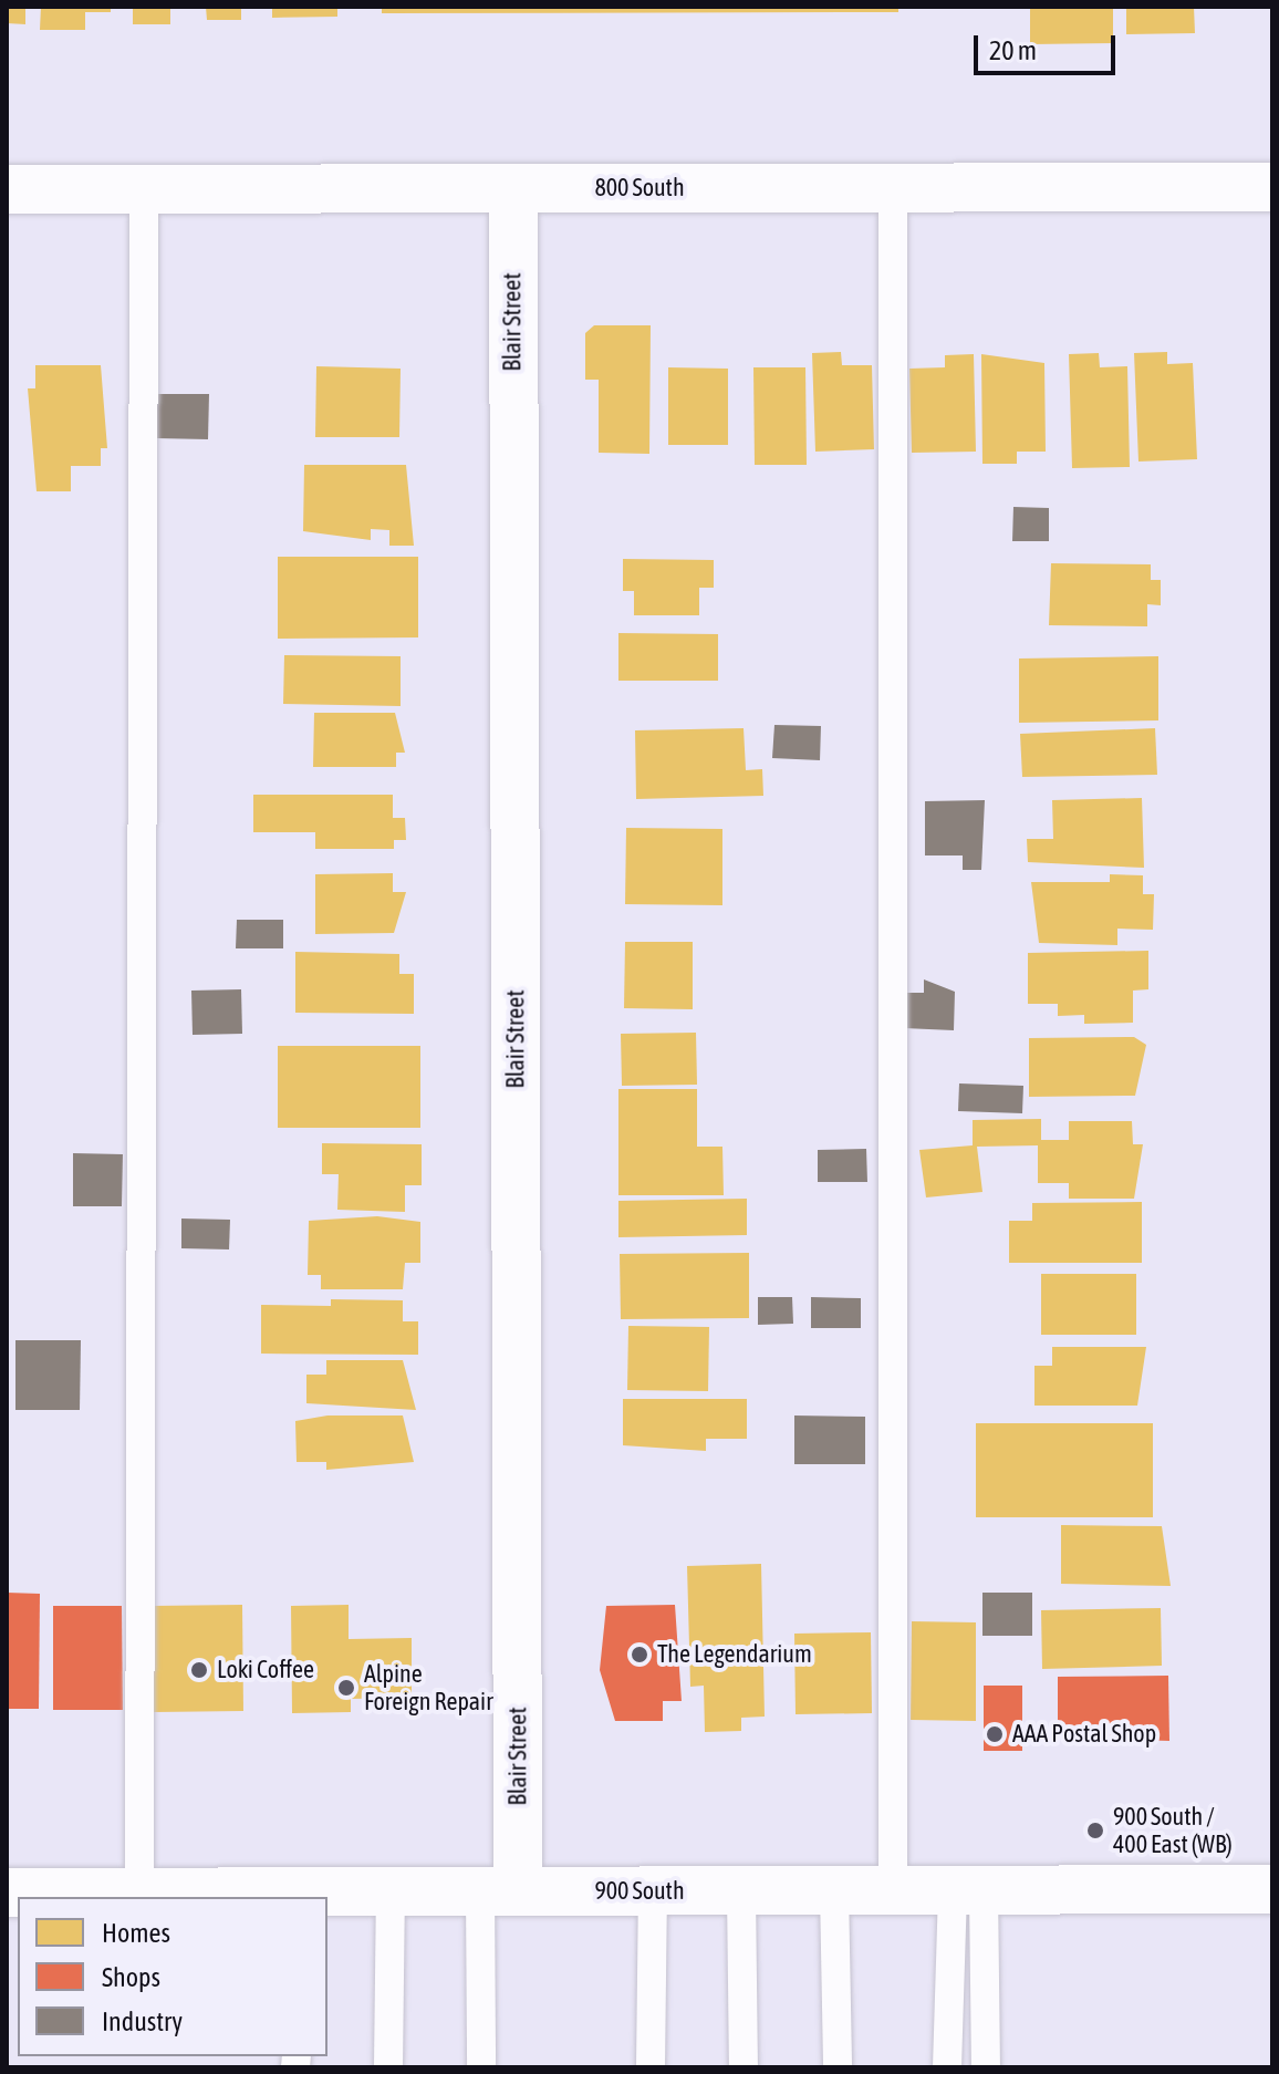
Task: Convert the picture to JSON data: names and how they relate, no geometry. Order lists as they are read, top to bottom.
{
  "streets": {
    "street": ["800 South", "Blair Street", "900 South"]
  },
  "crossings": [
    ["800 South", "Blair Street"],
    ["Blair Street", "900 South"]
  ],
  "places": [
    "The Legendarium",
    "Loki Coffee",
    "Alpine Foreign Repair",
    "AAA Postal Shop",
    "900 South / 400 East (WB)"
  ],
  "legend": ["Homes", "Shops", "Industry"],
  "scale_bar": "20 m"
}
